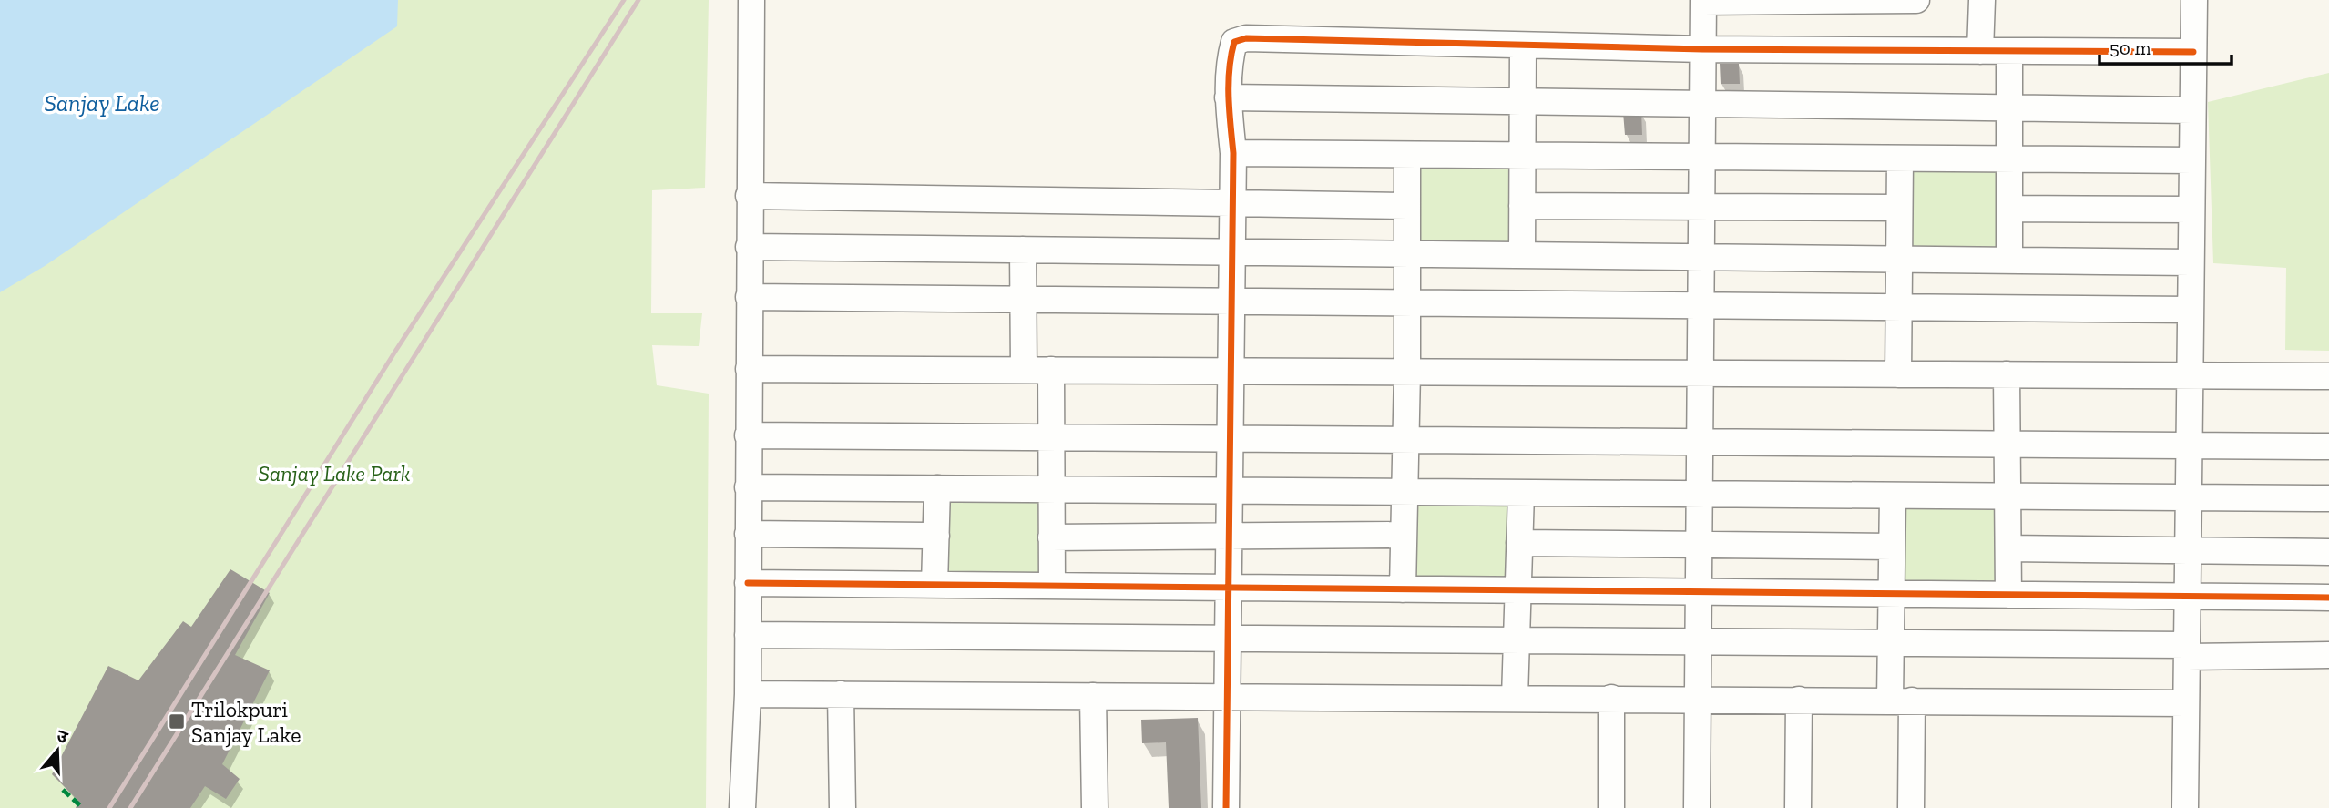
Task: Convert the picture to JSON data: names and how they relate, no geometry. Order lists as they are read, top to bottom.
{
  "water": ["Sanjay Lake"],
  "parks": ["Sanjay Lake Park"],
  "places": {
    "transit": ["Trilokpuri Sanjay Lake"]
  },
  "scale_bar": "50 m",
  "north": "top"
}
